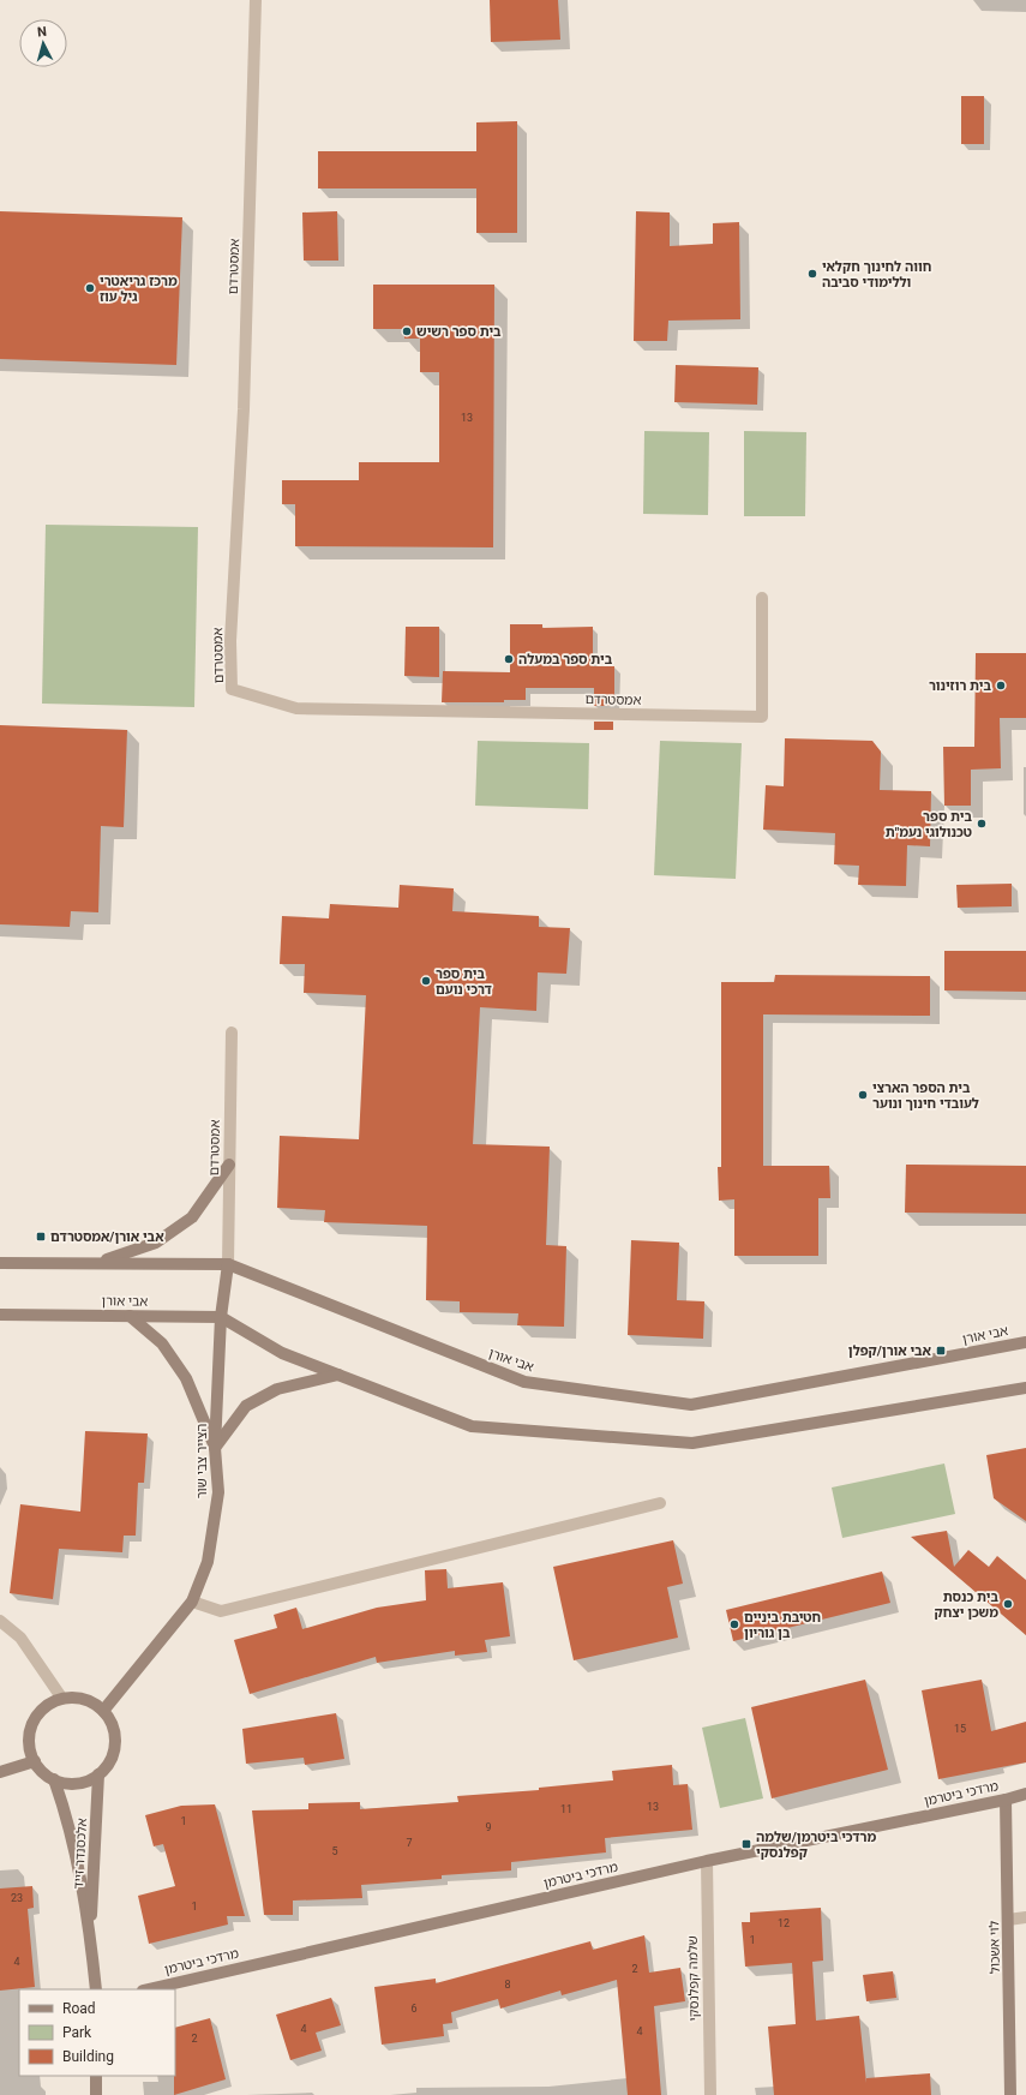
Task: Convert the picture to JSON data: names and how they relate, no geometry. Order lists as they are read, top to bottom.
{
  "streets": {
    "street": [
      "אמסטרדם",
      "אבי אורן",
      "הצייר צבי שור",
      "מרדכי ביטרמן",
      "אלכסנדר זייד",
      "לוי אשכול",
      "שלמה קפלנסקי"
    ]
  },
  "crossings": [
    ["אמסטרדם", "אבי אורן"],
    ["אמסטרדם", "הצייר צבי שור"],
    ["אבי אורן", "הצייר צבי שור"],
    ["הצייר צבי שור", "אלכסנדר זייד"],
    ["מרדכי ביטרמן", "לוי אשכול"],
    ["מרדכי ביטרמן", "שלמה קפלנסקי"]
  ],
  "places": {
    "other": [
      "חווה לחינוך חקלאי וללימודי סביבה",
      "מרכז גריאטרי גיל עוז",
      "בית ספר רשיש",
      "בית ספר במעלה",
      "בית רוזינור",
      "בית ספר טכנולוגי נעמ\"ת",
      "בית ספר דרכי נועם",
      "בית הספר הארצי לעובדי חינוך ונוער",
      "בית כנסת משכן יצחק",
      "חטיבת ביניים בן גוריון"
    ],
    "transit": ["אבי אורן/אמסטרדם", "אבי אורן/קפלן", "מרדכי ביטרמן/שלמה קפלנסקי"]
  },
  "house_numbers": [
    "13",
    "15",
    "13",
    "11",
    "1",
    "9",
    "7",
    "5",
    "23",
    "1",
    "12",
    "1",
    "4",
    "2",
    "8",
    "6",
    "4",
    "4",
    "2"
  ],
  "legend": ["Road", "Park", "Building"],
  "north": "top"
}
